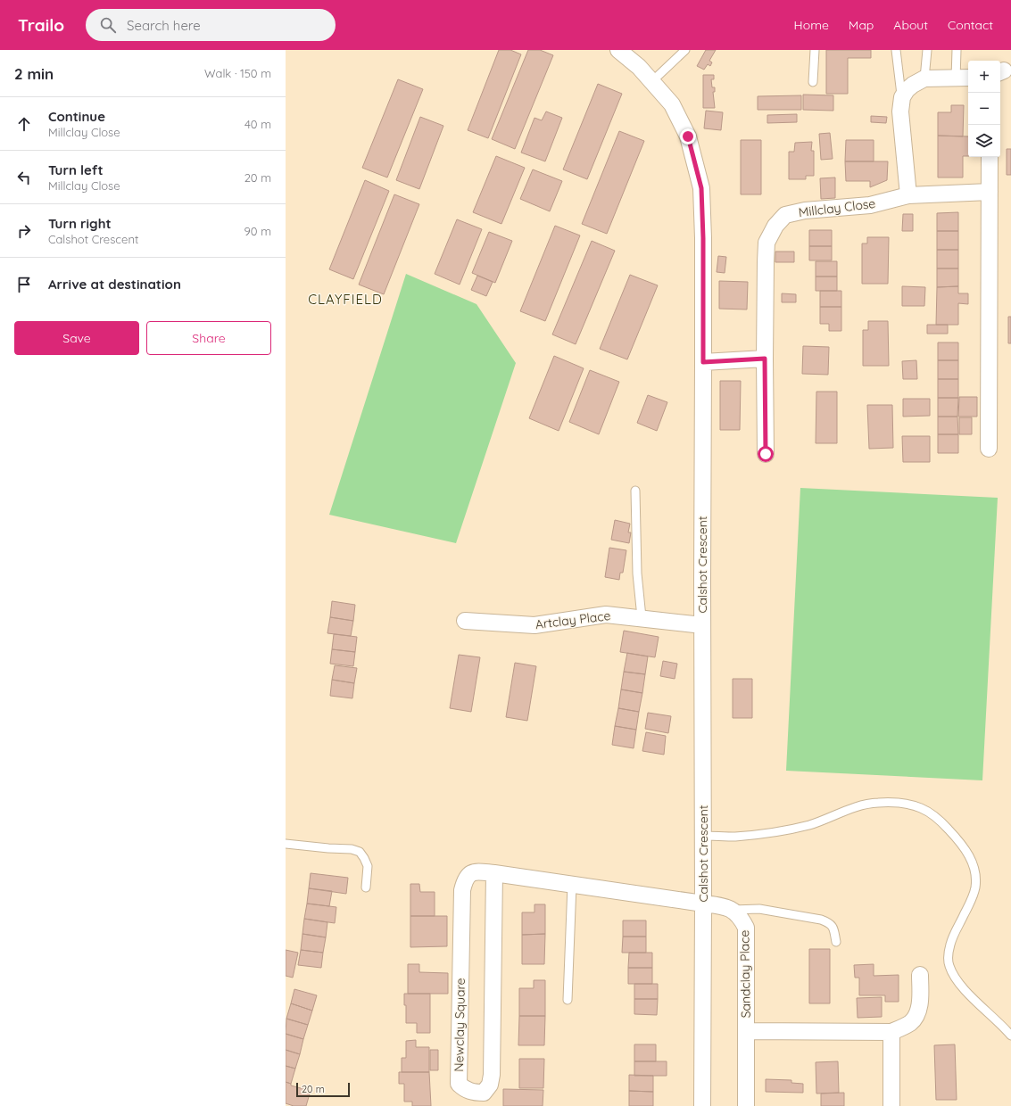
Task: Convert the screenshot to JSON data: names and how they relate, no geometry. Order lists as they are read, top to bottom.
{
  "streets": {
    "street": [
      "Millclay Close",
      "Calshot Crescent",
      "Artclay Place",
      "Sandclay Place",
      "Newclay Square"
    ]
  },
  "crossings": [
    ["Calshot Crescent", "Artclay Place"],
    ["Calshot Crescent", "Newclay Square"]
  ],
  "districts": ["CLAYFIELD"],
  "scale_bar": "20 m",
  "page": {
    "header": "Trailo",
    "search": "Search here",
    "nav": [
      "Home",
      "Map",
      "About",
      "Contact"
    ],
    "heading": ["2 min", "Walk · 150 m"],
    "map_buttons": ["+", "−"],
    "list": [
      ["Continue", "Millclay Close", "40 m"],
      ["Turn left", "Millclay Close", "20 m"],
      ["Turn right", "Calshot Crescent", "90 m"],
      "Arrive at destination"
    ],
    "buttons": ["Save", "Share"],
    "scale": "20 m"
  }
}
